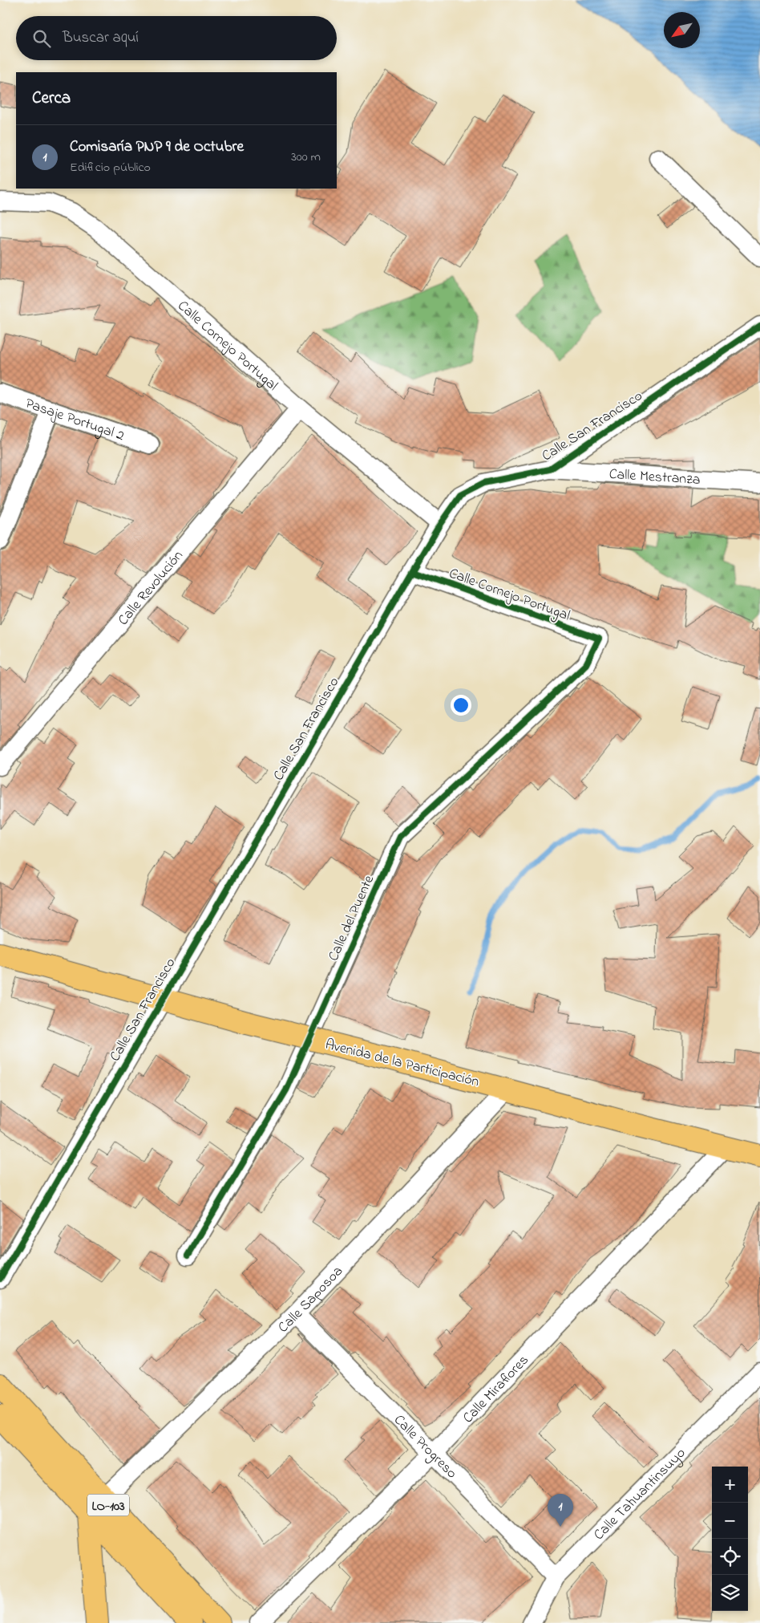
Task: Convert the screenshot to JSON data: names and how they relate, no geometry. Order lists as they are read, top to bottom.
{
  "streets": {
    "main road": ["Avenida de la Participación", "LO-103"],
    "street": [
      "Calle Cornejo Portugal",
      "Pasaje Portugal 2",
      "Calle San Francisco",
      "Calle Mestranza",
      "Calle Revolución",
      "Calle del Puente",
      "Calle Saposoa",
      "Calle Miraflores",
      "Calle Progreso",
      "Calle Tahuantinsuyo"
    ]
  },
  "crossings": [
    ["Calle Cornejo Portugal", "Calle San Francisco"],
    ["Calle Cornejo Portugal", "Calle Revolución"],
    ["Calle Cornejo Portugal", "Calle del Puente"],
    ["Calle San Francisco", "Calle Mestranza"],
    ["Calle San Francisco", "Avenida de la Participación"],
    ["Avenida de la Participación", "Calle Saposoa"],
    ["Avenida de la Participación", "Calle Miraflores"],
    ["Calle Saposoa", "Calle Progreso"],
    ["Calle Saposoa", "LO-103"],
    ["Calle Miraflores", "Calle Progreso"],
    ["Calle Progreso", "Calle Tahuantinsuyo"]
  ],
  "north": "bottom left",
  "page": {
    "search": "Buscar aquí",
    "heading": "Cerca",
    "list": [
      {
        "mark": "1",
        "name": "Comisaría PNP 9 de Octubre",
        "note": "Edificio público",
        "value": "300 m"
      }
    ],
    "map_buttons": ["+", "−"],
    "pins": "1"
  }
}
